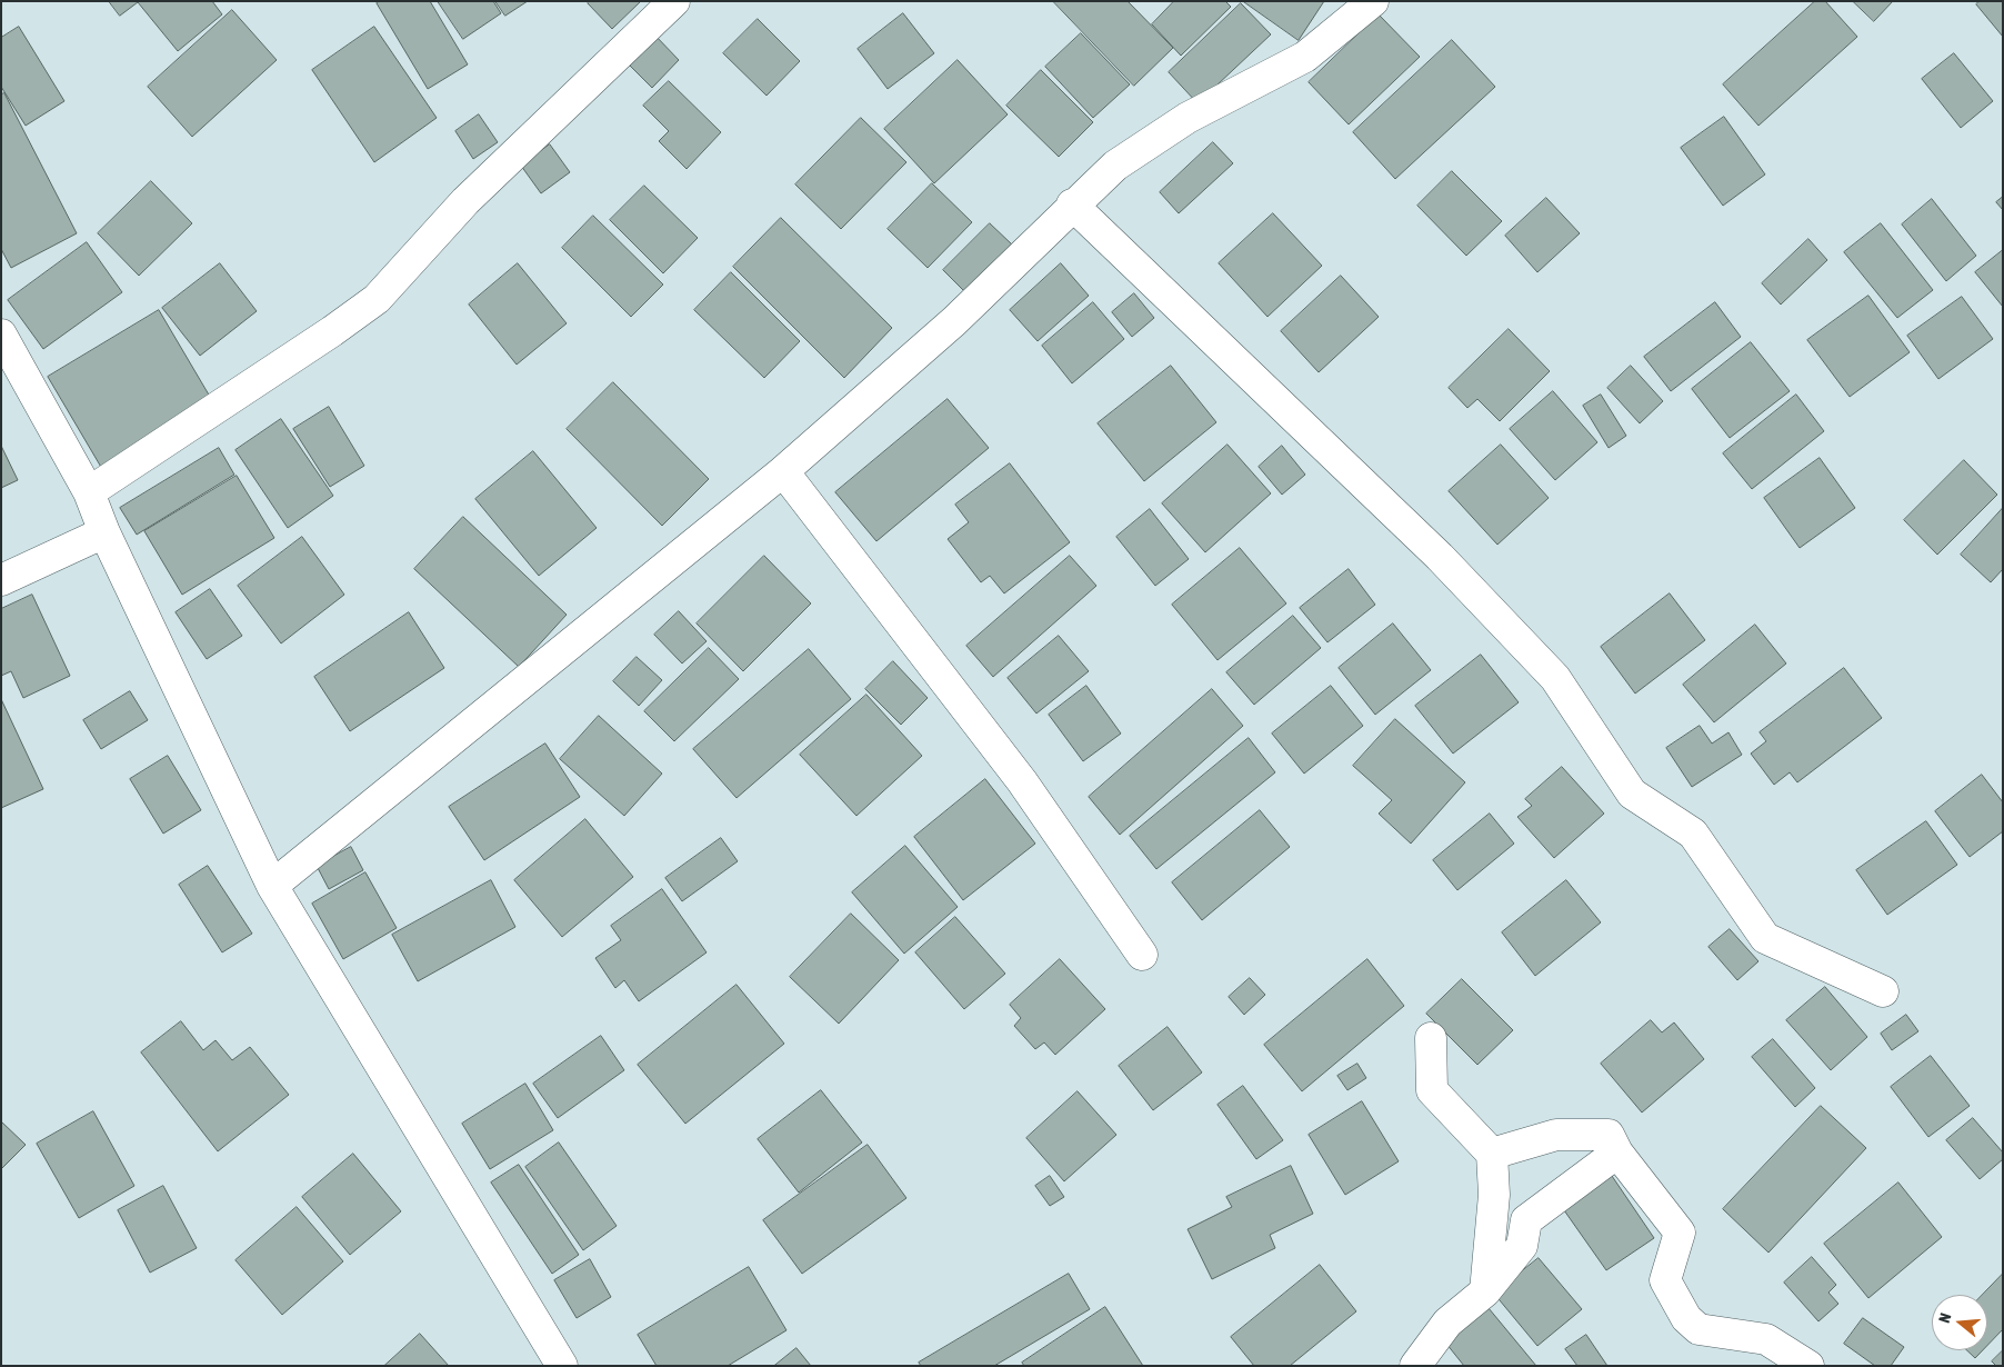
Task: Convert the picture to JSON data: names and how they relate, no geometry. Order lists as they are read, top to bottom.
{
  "north": "left"
}
